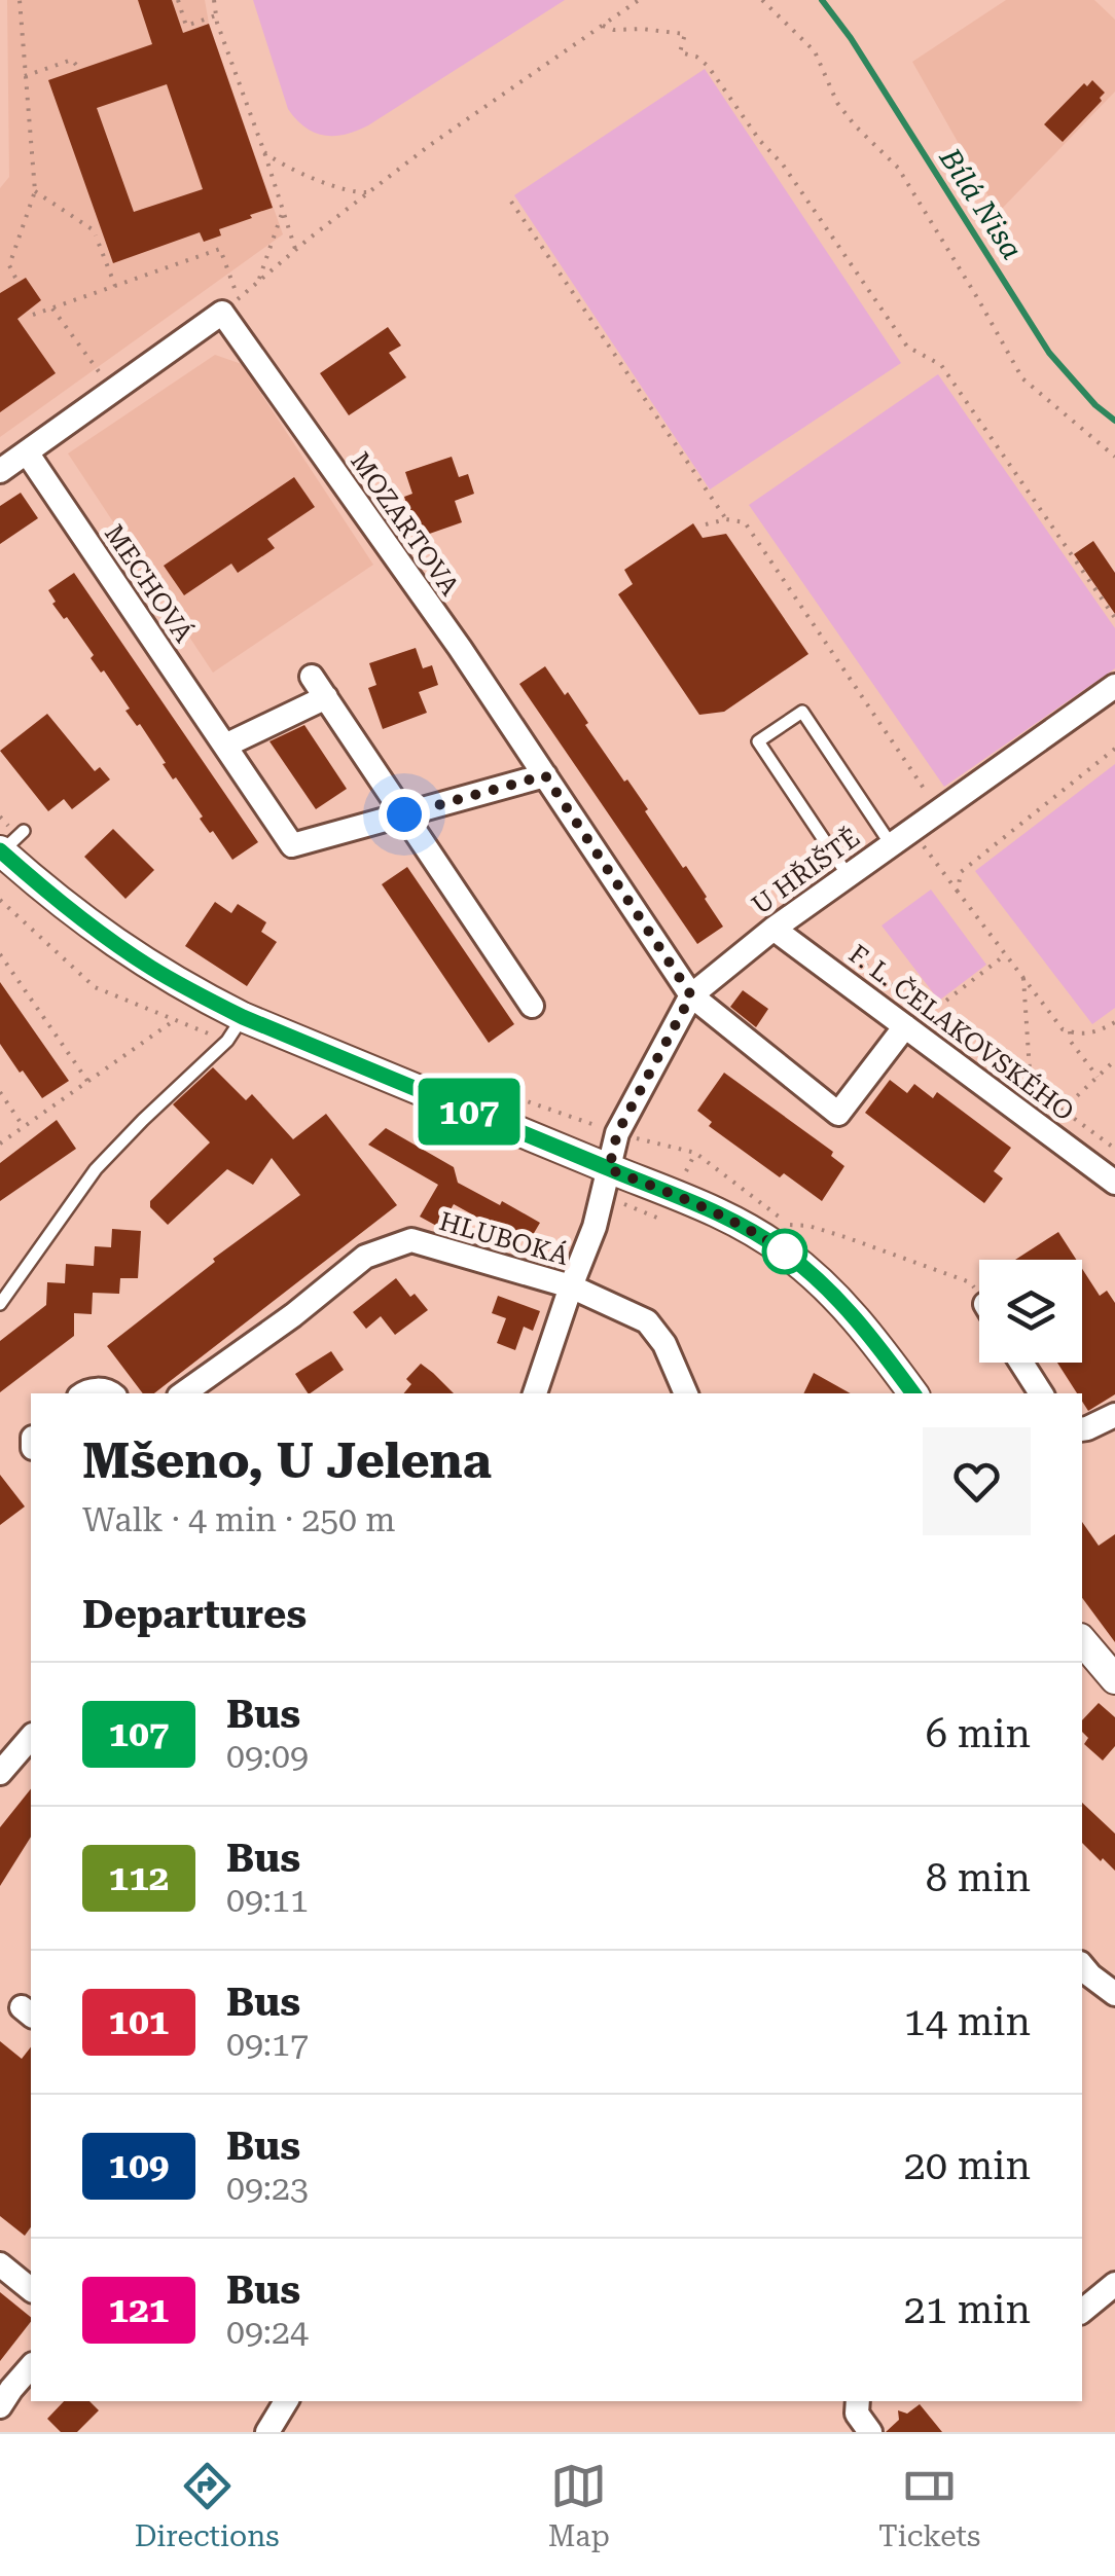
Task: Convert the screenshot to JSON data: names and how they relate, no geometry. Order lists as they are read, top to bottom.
{
  "streets": {
    "street": [
      "MOZARTOVA",
      "MECHOVÁ",
      "U HŘIŠTĚ",
      "F. L. ČELAKOVSKÉHO",
      "HLUBOKÁ"
    ]
  },
  "crossings": [
    ["MOZARTOVA", "MECHOVÁ"],
    ["MOZARTOVA", "U HŘIŠTĚ"],
    ["MOZARTOVA", "F. L. ČELAKOVSKÉHO"],
    ["U HŘIŠTĚ", "F. L. ČELAKOVSKÉHO"],
    ["U HŘIŠTĚ", "HLUBOKÁ"]
  ],
  "water": ["Bílá Nisa"],
  "lines": ["bus line 107"],
  "page": {
    "on_map": "107",
    "heading": [
      ["Mšeno, U Jelena", "Walk · 4 min · 250 m"],
      "Departures"
    ],
    "list": [
      {
        "mark": "107",
        "name": "Bus",
        "note": "09:09",
        "value": "6 min"
      },
      {
        "mark": "112",
        "name": "Bus",
        "note": "09:11",
        "value": "8 min"
      },
      {
        "mark": "101",
        "name": "Bus",
        "note": "09:17",
        "value": "14 min"
      },
      {
        "mark": "109",
        "name": "Bus",
        "note": "09:23",
        "value": "20 min"
      },
      {
        "mark": "121",
        "name": "Bus",
        "note": "09:24",
        "value": "21 min"
      }
    ],
    "tabs": ["Directions", "Map", "Tickets"]
  }
}
